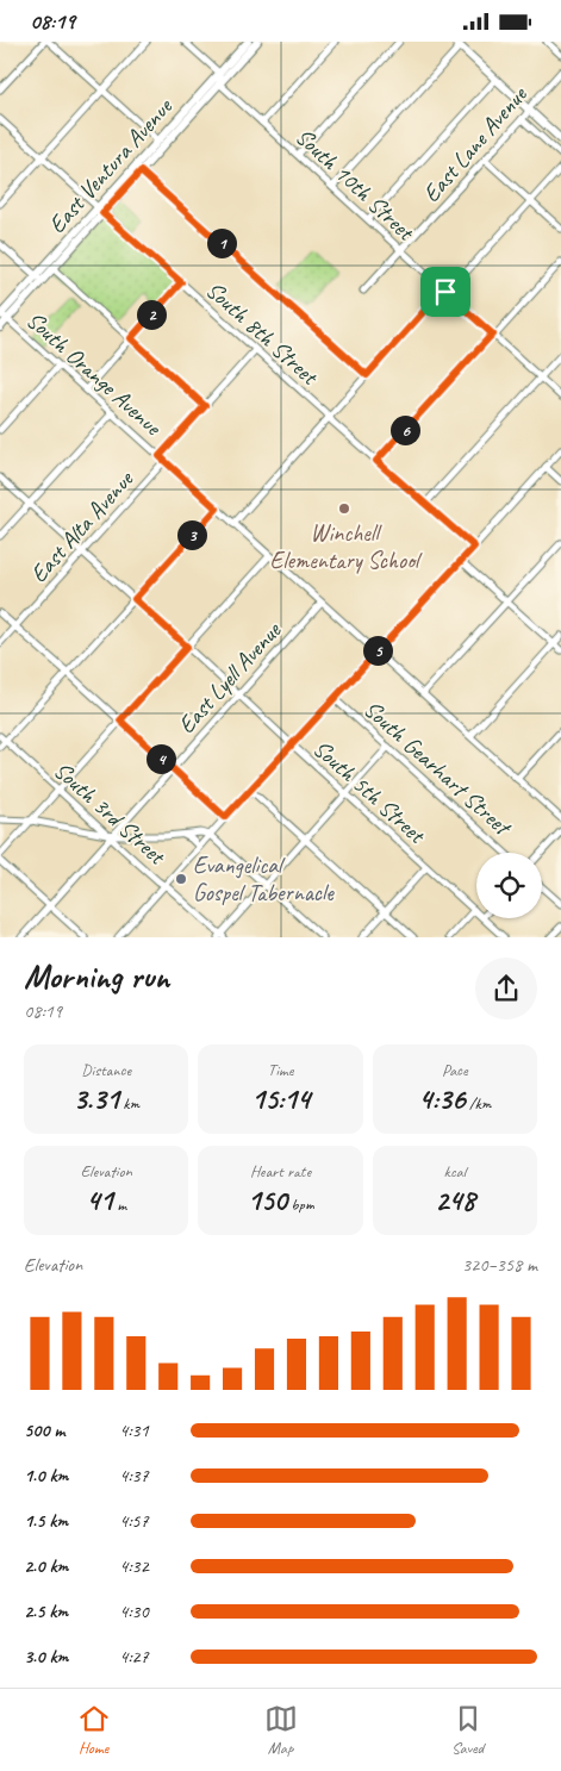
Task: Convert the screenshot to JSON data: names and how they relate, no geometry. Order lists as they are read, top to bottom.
{
  "streets": {
    "main road": ["East Ventura Avenue"],
    "street": [
      "East Lane Avenue",
      "South 10th Street",
      "South 8th Street",
      "South Orange Avenue",
      "East Alta Avenue",
      "East Lyell Avenue",
      "South Gearhart Street",
      "South 5th Street",
      "South 3rd Street"
    ]
  },
  "crossings": [
    ["East Lane Avenue", "South 10th Street"],
    ["East Ventura Avenue", "South 10th Street"],
    ["East Ventura Avenue", "South 8th Street"],
    ["East Ventura Avenue", "South Orange Avenue"],
    ["South 8th Street", "East Alta Avenue"],
    ["South Orange Avenue", "East Alta Avenue"],
    ["South Orange Avenue", "East Lyell Avenue"],
    ["East Alta Avenue", "South 5th Street"],
    ["East Lyell Avenue", "South 5th Street"],
    ["East Lyell Avenue", "South 3rd Street"]
  ],
  "places": ["Winchell Elementary School", "Evangelical Gospel Tabernacle"],
  "page": {
    "status": "08:19",
    "pins": [
      "1",
      "2",
      "6",
      "3",
      "5",
      "4"
    ],
    "heading": ["Morning run", "08:19"],
    "stats": [
      ["Distance", "3.31 km"],
      ["Time", "15:14"],
      ["Pace", "4:36 /km"],
      ["Elevation", "41 m"],
      ["Heart rate", "150 bpm"],
      ["kcal", "248"]
    ],
    "chart": ["Elevation", "320–358 m"],
    "list": [
      {
        "name": "500 m",
        "note": "4:31"
      },
      {
        "name": "1.0 km",
        "note": "4:37"
      },
      {
        "name": "1.5 km",
        "note": "4:57"
      },
      {
        "name": "2.0 km",
        "note": "4:32"
      },
      {
        "name": "2.5 km",
        "note": "4:30"
      },
      {
        "name": "3.0 km",
        "note": "4:27"
      }
    ],
    "tabs": ["Home", "Map", "Saved"]
  }
}
